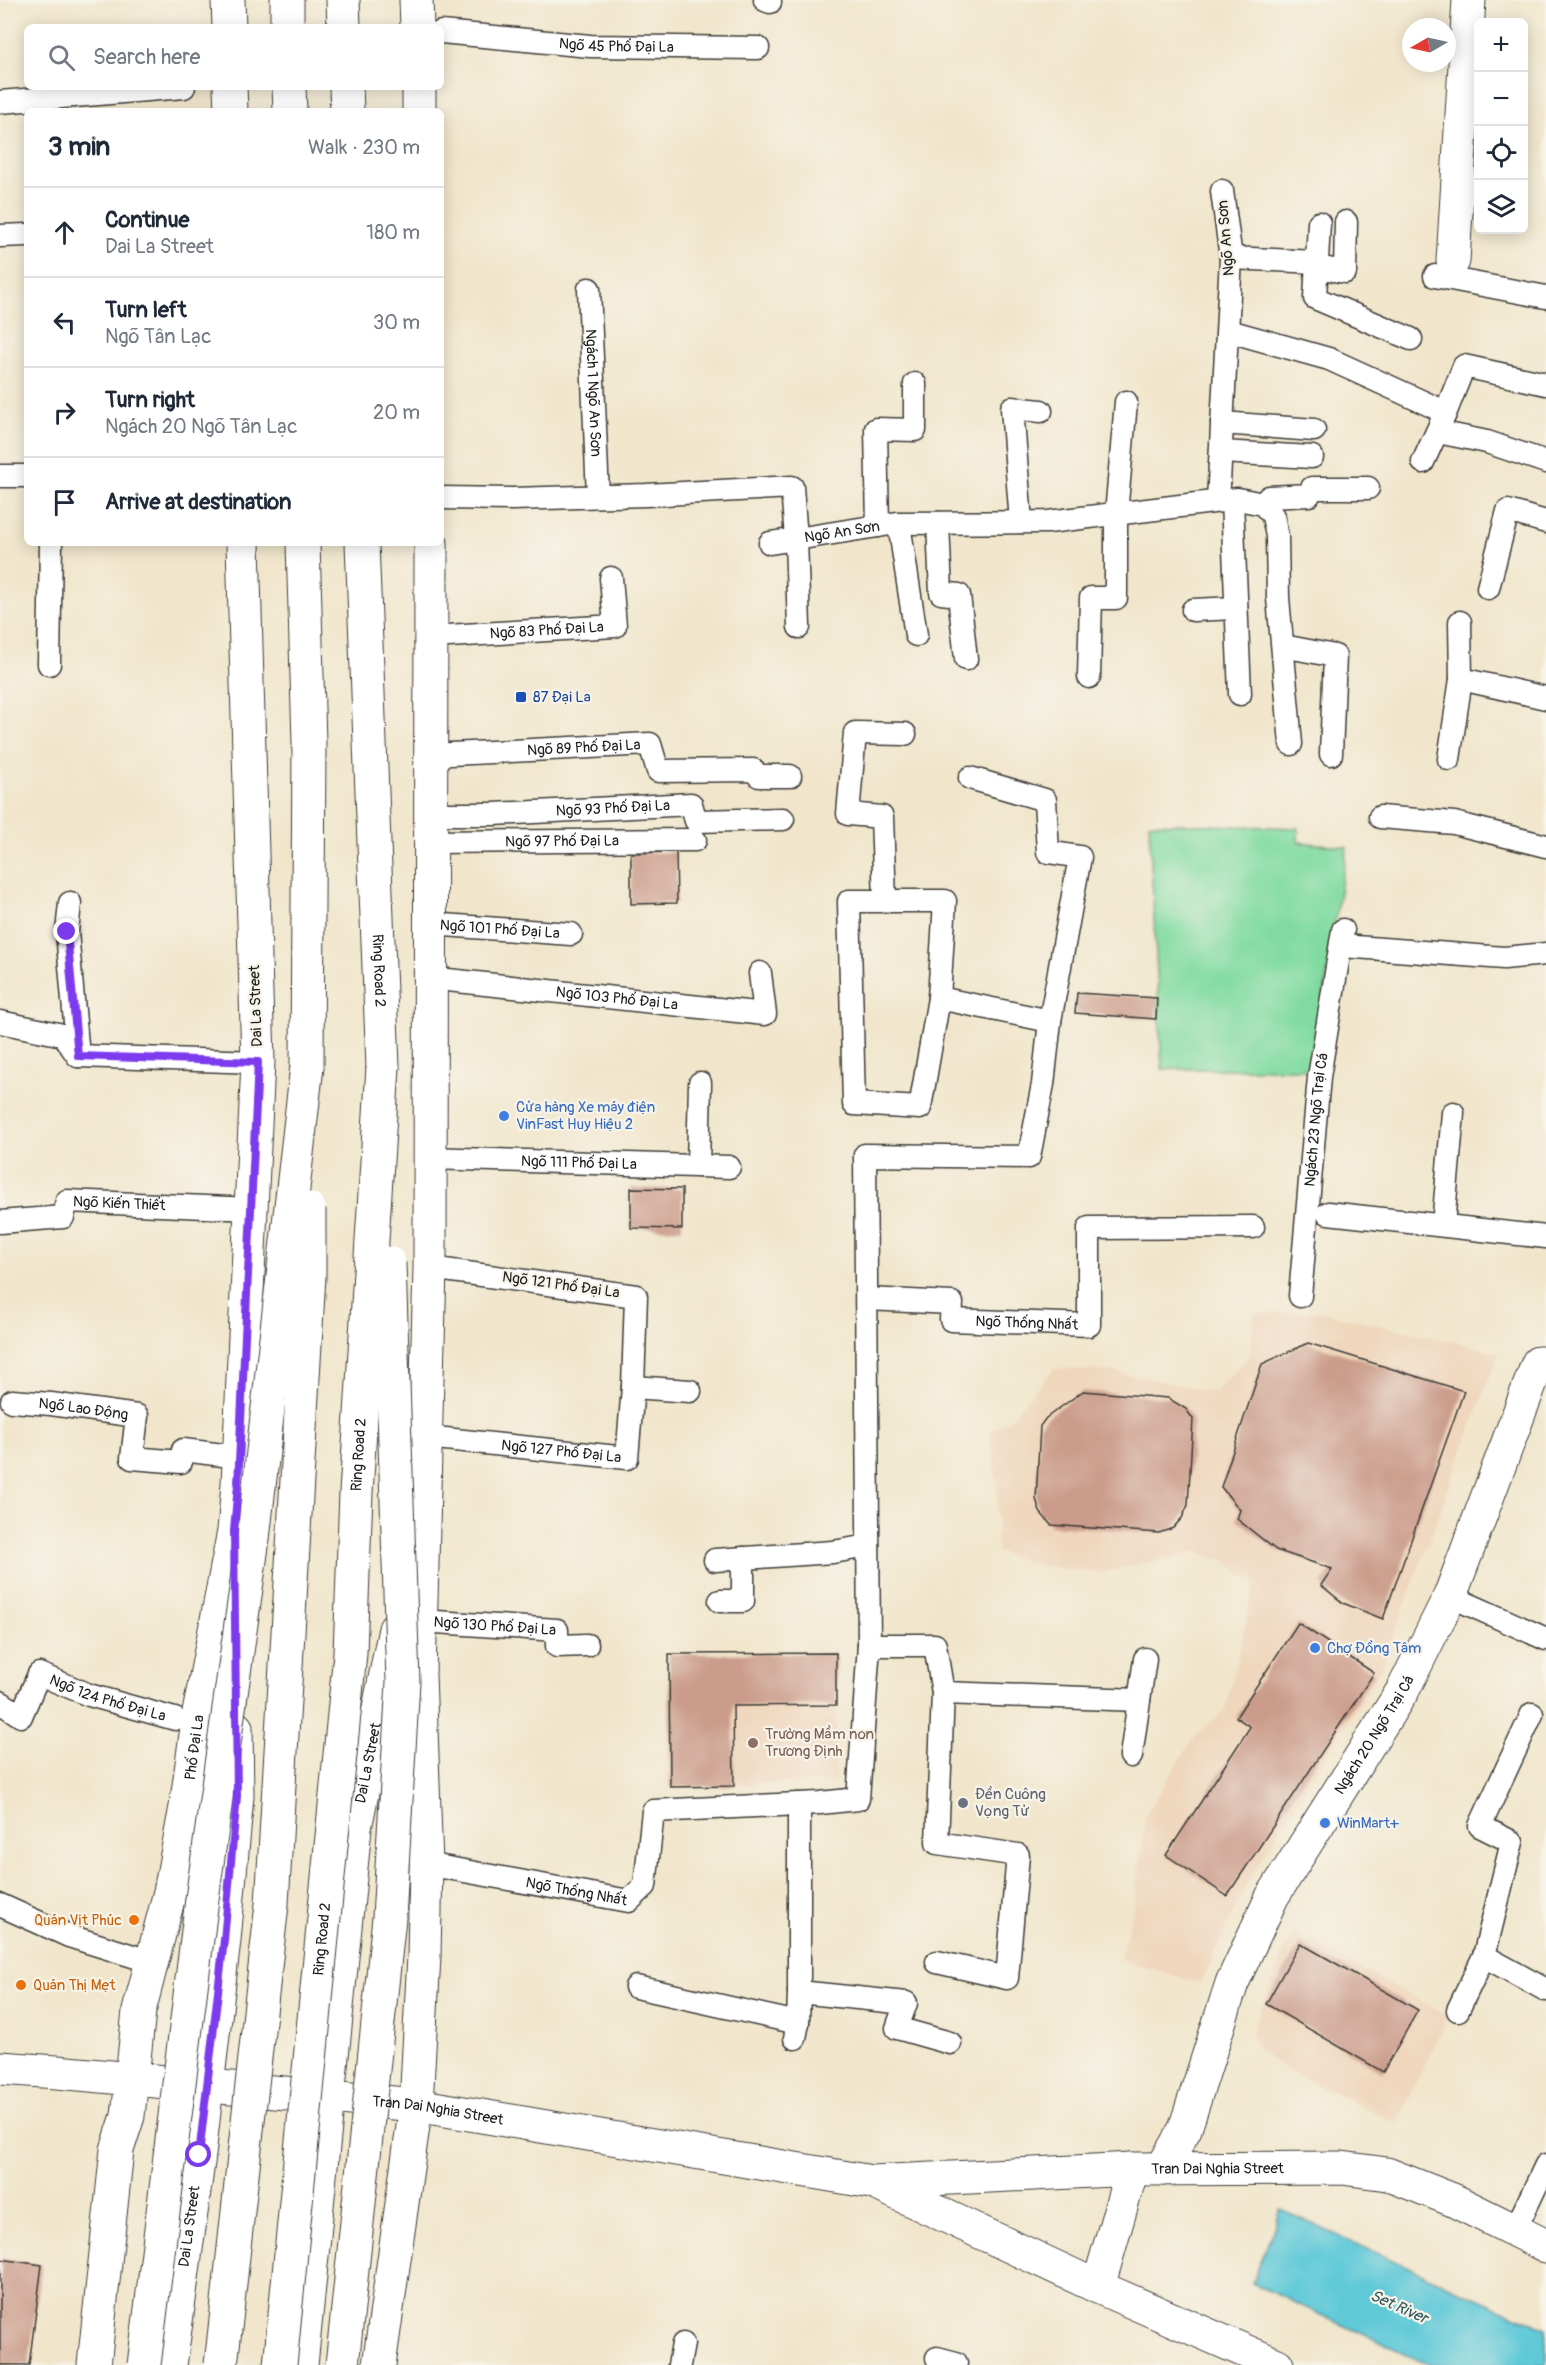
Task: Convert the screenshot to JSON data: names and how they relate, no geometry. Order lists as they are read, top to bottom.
{
  "streets": {
    "main road": [
      "Ring Road 2",
      "Dai La Street",
      "Ngách 20 Ngõ Trại Cá",
      "Phố Đại La",
      "Tran Dai Nghia Street"
    ],
    "lane": [
      "Ngõ 45 Phố Đại La",
      "Ngõ An Sơn",
      "Ngách 1 Ngõ An Sơn",
      "Ngõ 83 Phố Đại La",
      "Ngõ 89 Phố Đại La",
      "Ngõ 93 Phố Đại La",
      "Ngõ 97 Phố Đại La",
      "Ngõ 101 Phố Đại La",
      "Ngõ 103 Phố Đại La",
      "Ngách 23 Ngõ Trại Cá",
      "Ngõ 111 Phố Đại La",
      "Ngõ Kiến Thiết",
      "Ngõ 121 Phố Đại La",
      "Ngõ Thống Nhất",
      "Ngõ Lao Động",
      "Ngõ 127 Phố Đại La",
      "Ngõ 130 Phố Đại La",
      "Ngõ 124 Phố Đại La"
    ]
  },
  "crossings": [
    ["Ngõ An Sơn", "Ngách 1 Ngõ An Sơn"],
    ["Ngõ 83 Phố Đại La", "Dai La Street"],
    ["Ngõ 89 Phố Đại La", "Dai La Street"],
    ["Ngõ 93 Phố Đại La", "Ngõ 97 Phố Đại La"],
    ["Ngõ 93 Phố Đại La", "Dai La Street"],
    ["Ngõ 97 Phố Đại La", "Dai La Street"],
    ["Ngõ 101 Phố Đại La", "Dai La Street"],
    ["Ngõ 103 Phố Đại La", "Dai La Street"],
    ["Dai La Street", "Ngõ 111 Phố Đại La"],
    ["Dai La Street", "Ngõ Kiến Thiết"],
    ["Dai La Street", "Ngõ 121 Phố Đại La"],
    ["Dai La Street", "Ngõ Thống Nhất"],
    ["Dai La Street", "Ngõ Lao Động"],
    ["Dai La Street", "Ngõ 127 Phố Đại La"],
    ["Dai La Street", "Ngõ 130 Phố Đại La"],
    ["Dai La Street", "Phố Đại La"],
    ["Dai La Street", "Tran Dai Nghia Street"],
    ["Ngõ 121 Phố Đại La", "Ngõ 127 Phố Đại La"],
    ["Ngách 20 Ngõ Trại Cá", "Tran Dai Nghia Street"]
  ],
  "water": ["Set River"],
  "places": {
    "transit": ["87 Đại La"],
    "other": [
      "Cửa hàng Xe máy điện VinFast Huy Hiệu 2",
      "Chợ Đồng Tâm",
      "Trường Mầm non Trương Định",
      "Đền Cuông Vọng Tử",
      "WinMart+",
      "Quán Vịt Phúc",
      "Quán Thị Mẹt"
    ]
  },
  "north": "left",
  "page": {
    "map_buttons": ["+", "−"],
    "search": "Search here",
    "heading": ["3 min", "Walk · 230 m"],
    "list": [
      ["Continue", "Dai La Street", "180 m"],
      ["Turn left", "Ngõ Tân Lạc", "30 m"],
      ["Turn right", "Ngách 20 Ngõ Tân Lạc", "20 m"],
      "Arrive at destination"
    ]
  }
}
